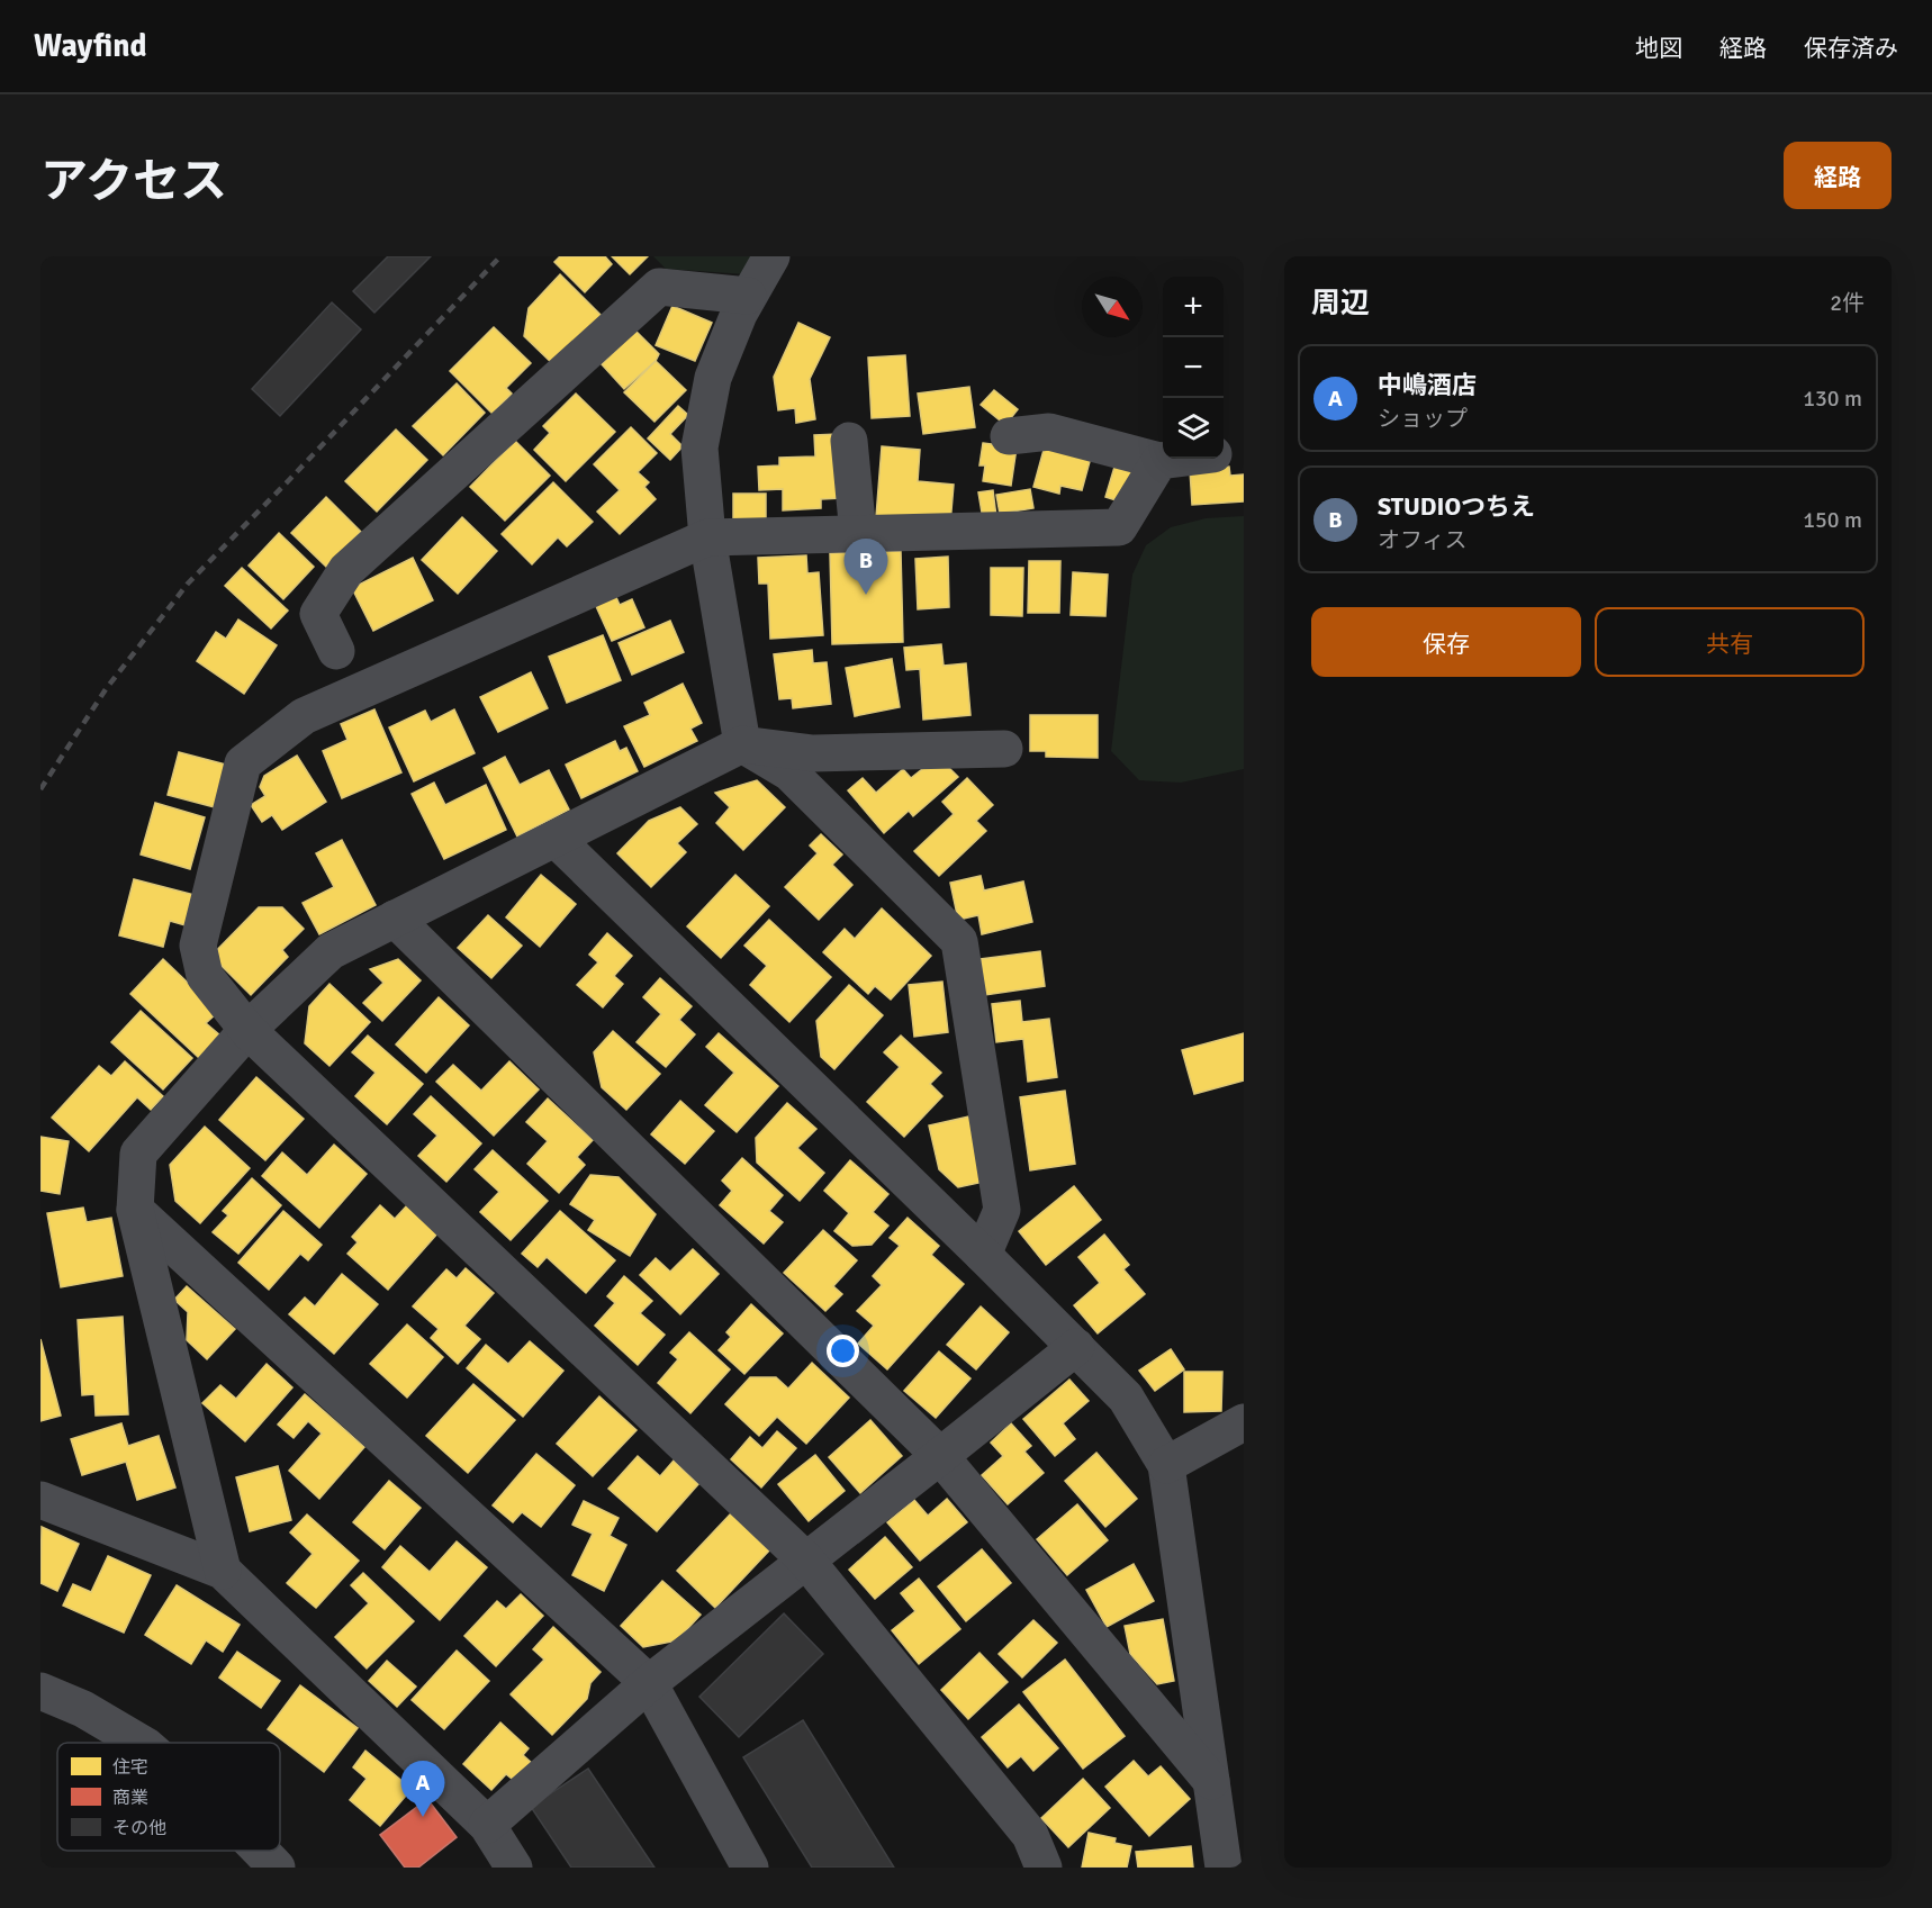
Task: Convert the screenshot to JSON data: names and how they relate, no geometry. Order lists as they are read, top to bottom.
{
  "legend": ["住宅", "商業", "その他"],
  "north": "bottom right",
  "page": {
    "header": "Wayfind",
    "nav": ["地図", "経路", "保存済み"],
    "title": "アクセス",
    "buttons": [
      "経路",
      ["保存", "共有"]
    ],
    "heading": ["周辺", "2件"],
    "map_buttons": ["+", "−"],
    "list": [
      {
        "mark": "A",
        "name": "中嶋酒店",
        "note": "ショップ",
        "value": "130 m"
      },
      {
        "mark": "B",
        "name": "STUDIOつちえ",
        "note": "オフィス",
        "value": "150 m"
      }
    ],
    "pins": ["B", "A"]
  }
}
